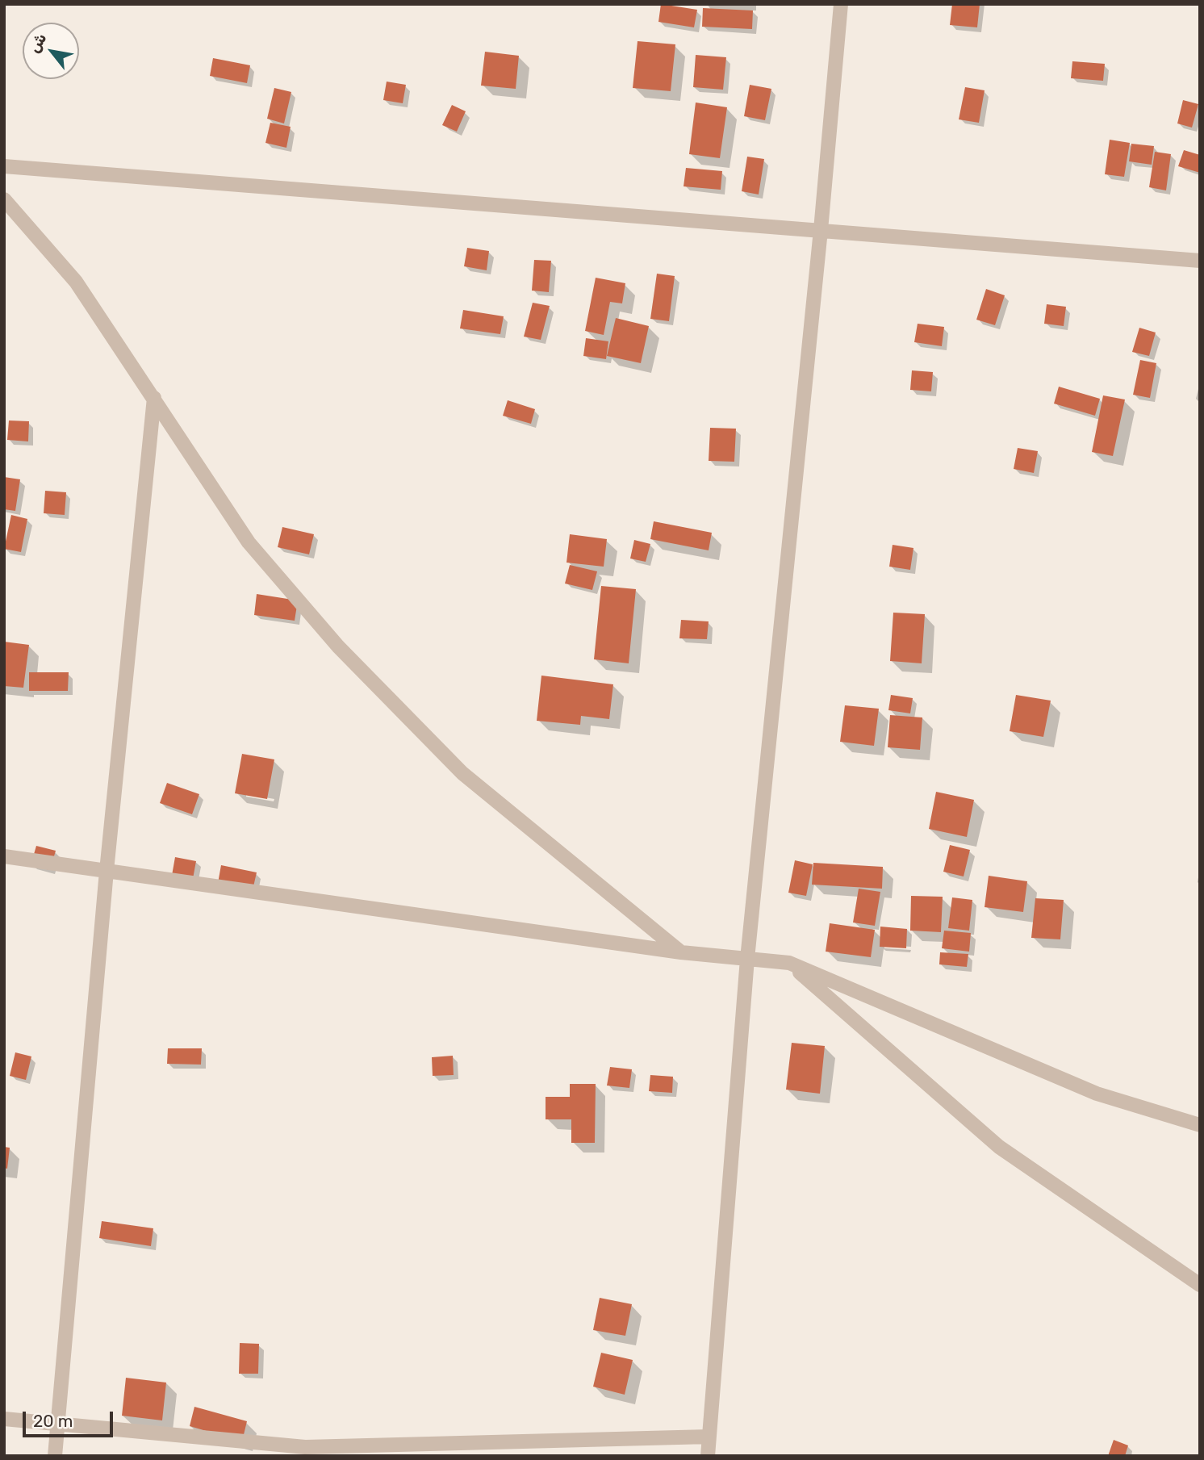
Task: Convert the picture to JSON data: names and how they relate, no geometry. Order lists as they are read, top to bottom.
{
  "scale_bar": "20 m",
  "north": "top left"
}
